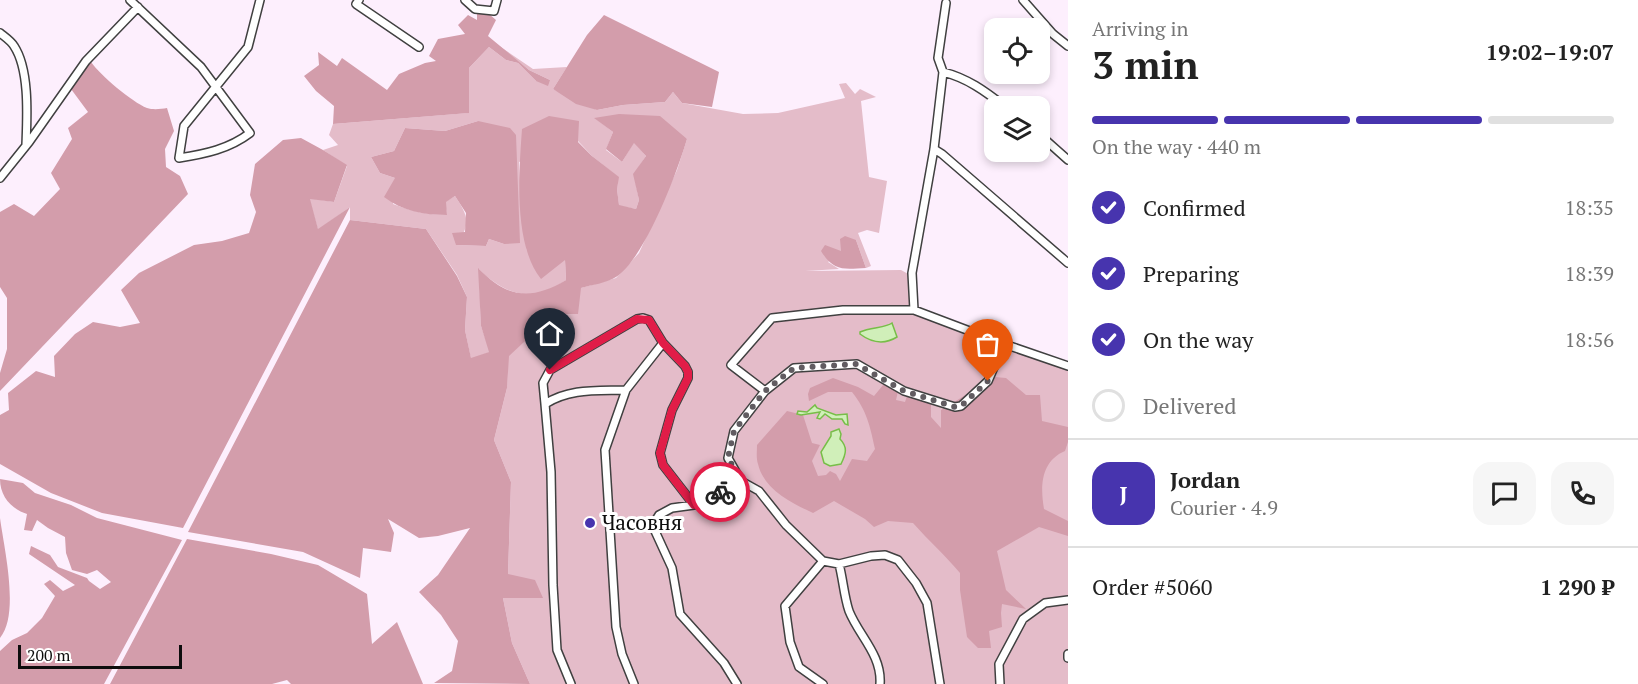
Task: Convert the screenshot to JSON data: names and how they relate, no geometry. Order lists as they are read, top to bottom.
{
  "places": ["Часовня"],
  "scale_bar": "200 m",
  "page": {
    "heading": ["3 min", "Arriving in", "19:02–19:07"],
    "panel": [
      "Jordan",
      "Courier · 4.9",
      "Order #5060",
      "1 290 ₽"
    ],
    "bar": "On the way · 440 m",
    "list": [
      ["Confirmed", "18:35"],
      ["Preparing", "18:39"],
      ["On the way", "18:56"],
      "Delivered"
    ],
    "round": "J",
    "scale": "200 m"
  }
}
